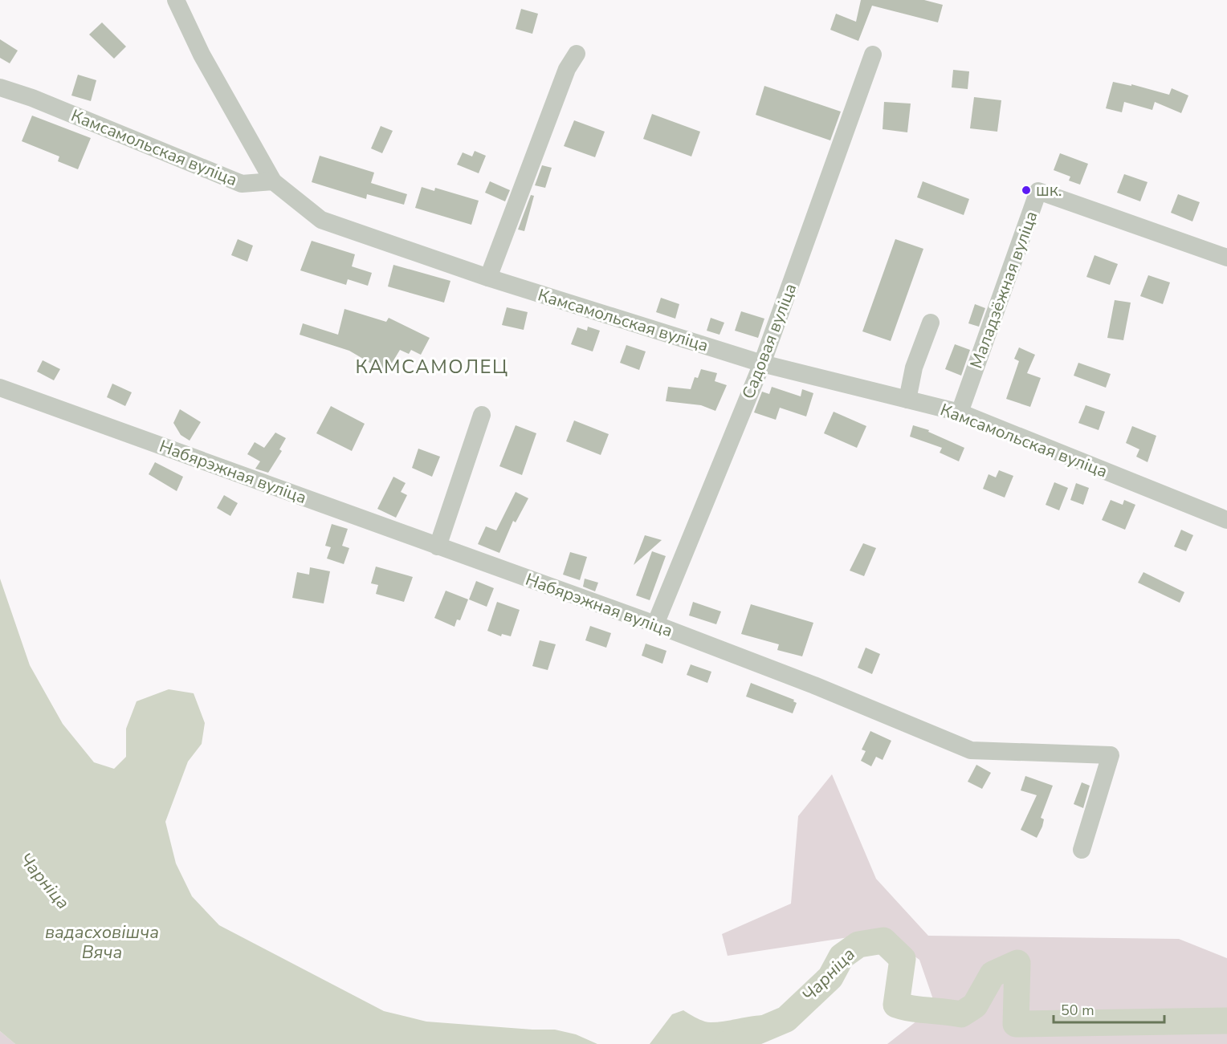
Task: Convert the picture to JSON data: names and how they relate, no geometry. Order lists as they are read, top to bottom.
{
  "streets": {
    "street": [
      "Камсамольская вуліца",
      "Маладзёжная вуліца",
      "Садовая вуліца",
      "Набярэжная вуліца"
    ]
  },
  "crossings": [
    ["Камсамольская вуліца", "Маладзёжная вуліца"],
    ["Камсамольская вуліца", "Садовая вуліца"],
    ["Садовая вуліца", "Набярэжная вуліца"]
  ],
  "districts": ["КАМСАМОЛЕЦ"],
  "water": ["Чарніца", "вадасховішча Вяча"],
  "places": ["шк."],
  "scale_bar": "50 m"
}
